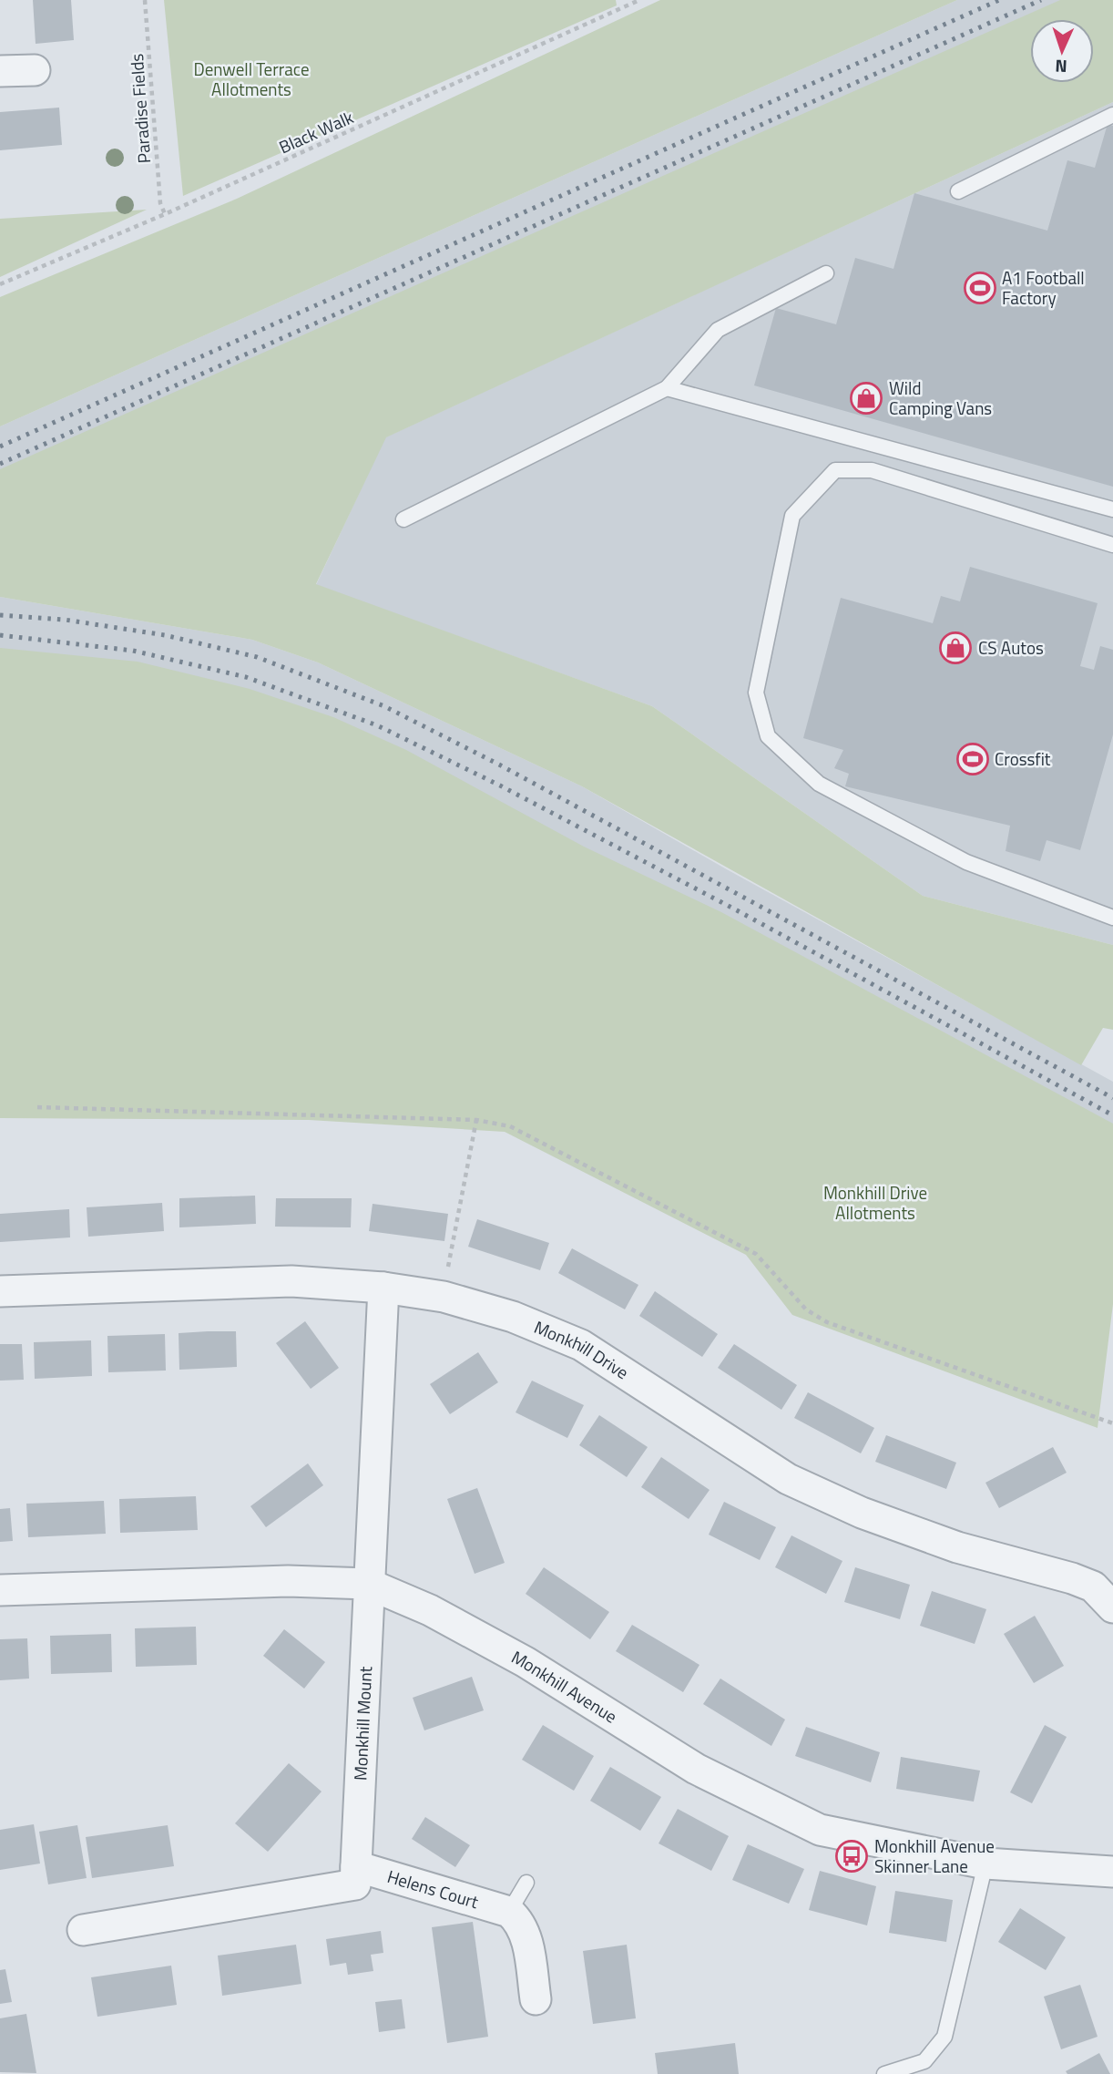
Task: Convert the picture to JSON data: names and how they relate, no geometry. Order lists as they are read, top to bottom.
{
  "streets": {
    "street": [
      "Monkhill Drive",
      "Monkhill Avenue",
      "Monkhill Mount",
      "Helens Court"
    ],
    "path": ["Paradise Fields", "Black Walk"]
  },
  "crossings": [
    ["Paradise Fields", "Black Walk"],
    ["Monkhill Drive", "Monkhill Mount"],
    ["Monkhill Avenue", "Monkhill Mount"],
    ["Monkhill Mount", "Helens Court"]
  ],
  "parks": ["Denwell Terrace Allotments", "Monkhill Drive Allotments"],
  "places": {
    "sports": ["A1 Football Factory", "Crossfit"],
    "shop": ["Wild Camping Vans", "CS Autos"],
    "bus stop": ["Monkhill Avenue Skinner Lane"]
  },
  "north": "bottom"
}
